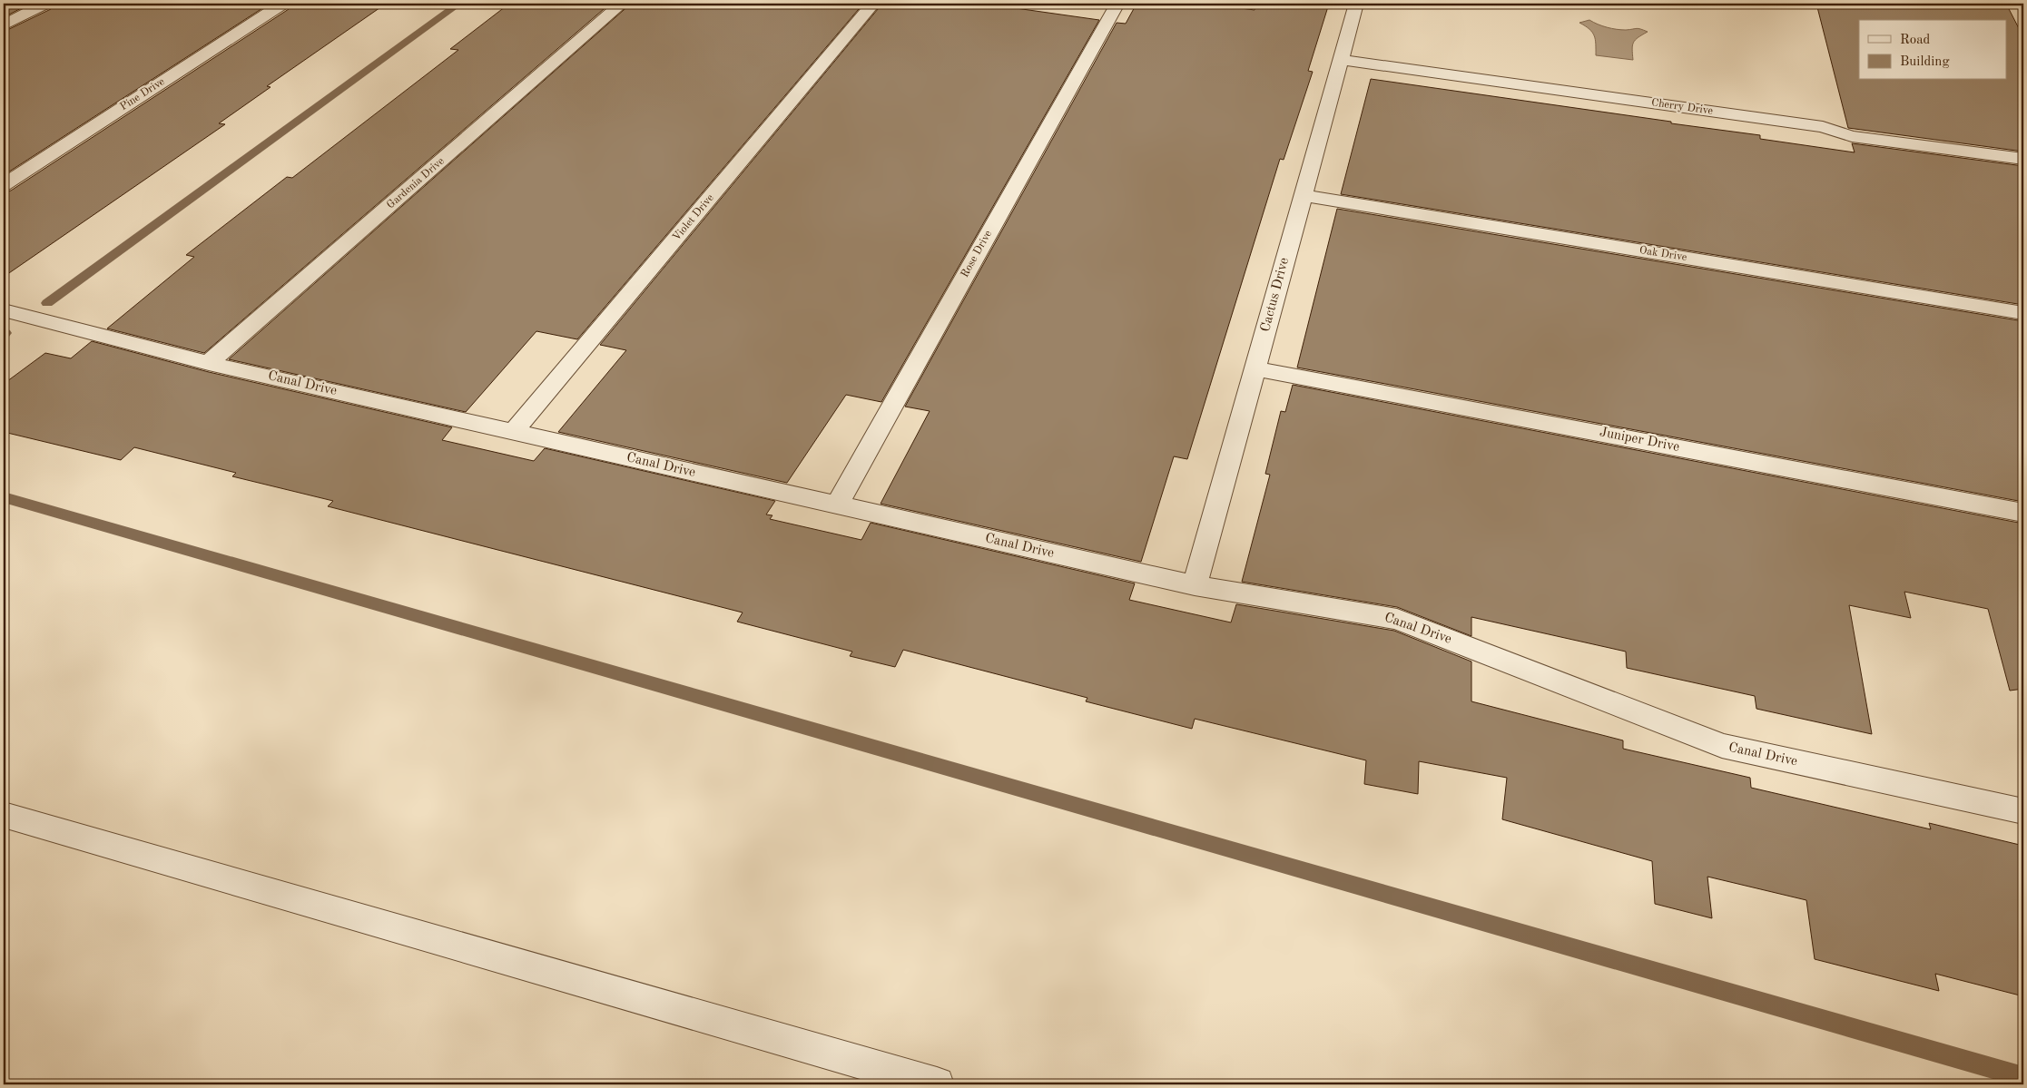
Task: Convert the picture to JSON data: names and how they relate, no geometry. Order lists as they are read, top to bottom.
{
  "streets": {
    "street": [
      "Pine Drive",
      "Cherry Drive",
      "Gardenia Drive",
      "Violet Drive",
      "Rose Drive",
      "Oak Drive",
      "Cactus Drive",
      "Canal Drive",
      "Juniper Drive"
    ]
  },
  "crossings": [
    ["Cherry Drive", "Cactus Drive"],
    ["Gardenia Drive", "Canal Drive"],
    ["Violet Drive", "Canal Drive"],
    ["Rose Drive", "Canal Drive"],
    ["Oak Drive", "Cactus Drive"],
    ["Cactus Drive", "Canal Drive"],
    ["Cactus Drive", "Juniper Drive"]
  ],
  "legend": ["Road", "Building"]
}
